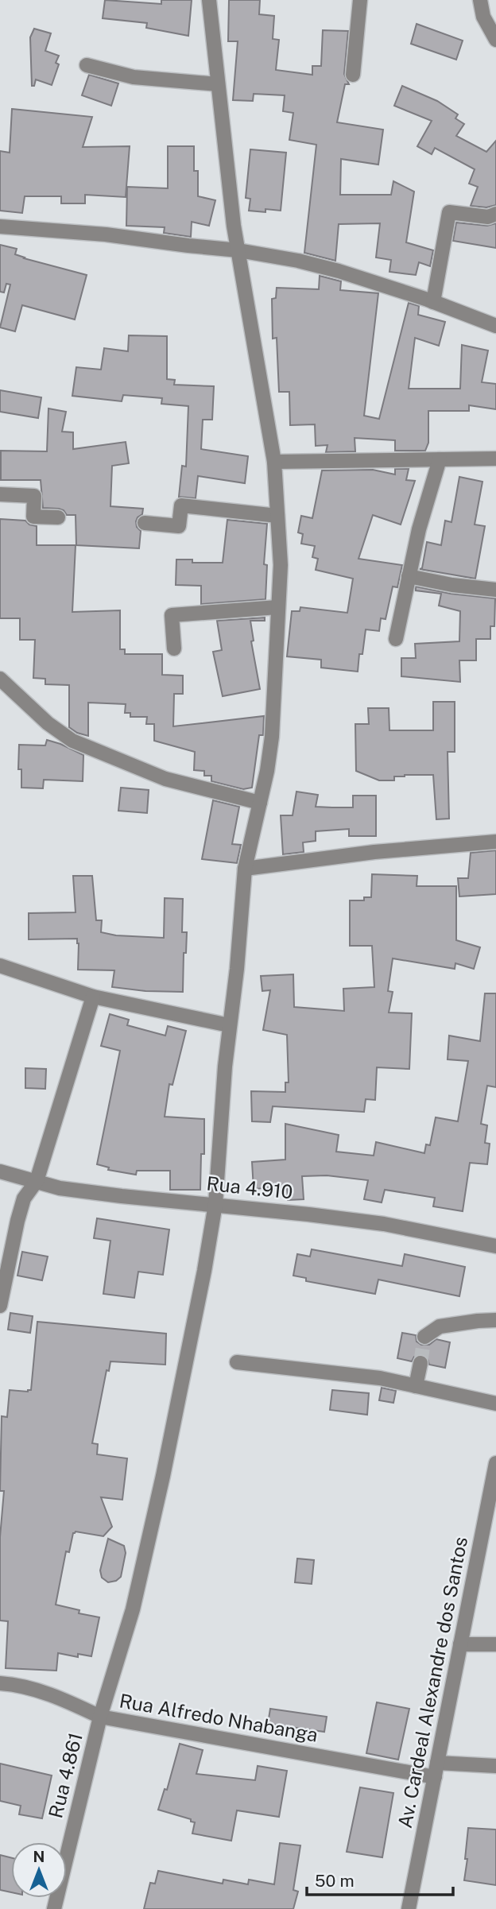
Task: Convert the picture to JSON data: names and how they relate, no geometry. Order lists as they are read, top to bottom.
{
  "streets": {
    "street": [
      "Rua 4.910",
      "Av. Cardeal Alexandre dos Santos",
      "Rua Alfredo Nhabanga",
      "Rua 4.861"
    ]
  },
  "crossings": [
    ["Rua 4.910", "Rua 4.861"],
    ["Av. Cardeal Alexandre dos Santos", "Rua Alfredo Nhabanga"],
    ["Rua Alfredo Nhabanga", "Rua 4.861"]
  ],
  "scale_bar": "50 m",
  "north": "top"
}
